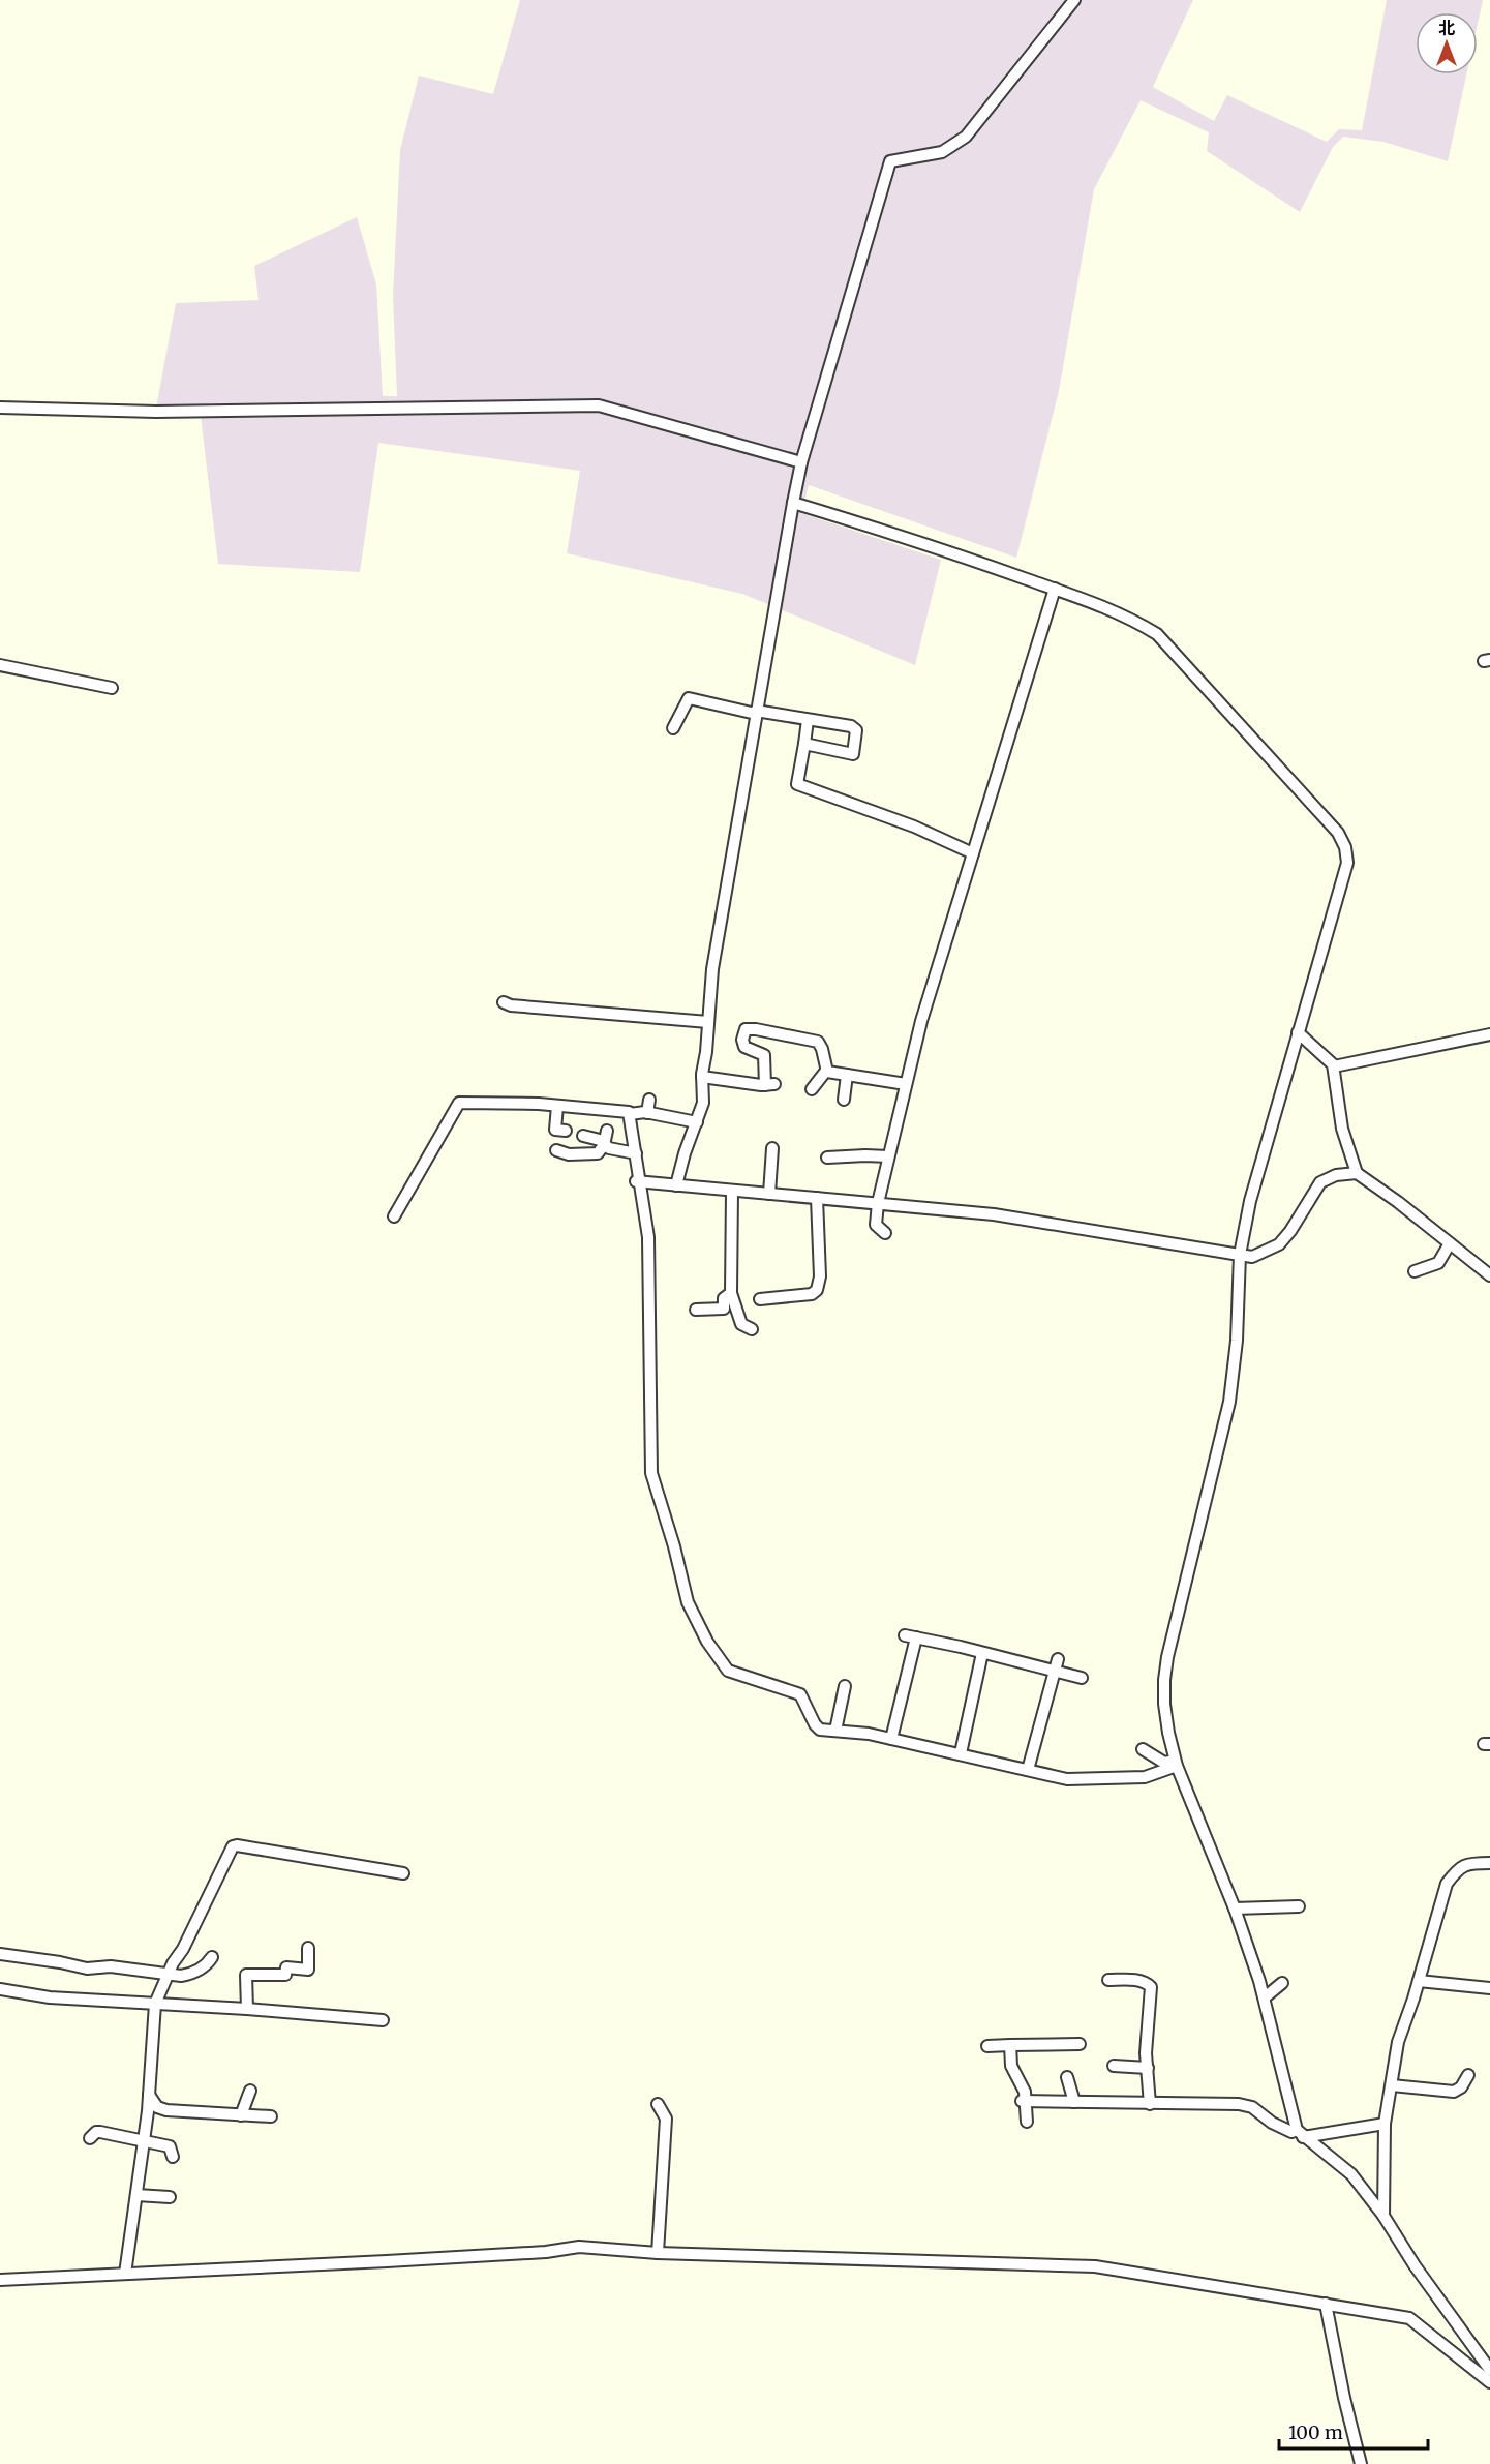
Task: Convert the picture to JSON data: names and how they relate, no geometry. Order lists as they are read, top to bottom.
{
  "scale_bar": "100 m",
  "north": "top"
}
